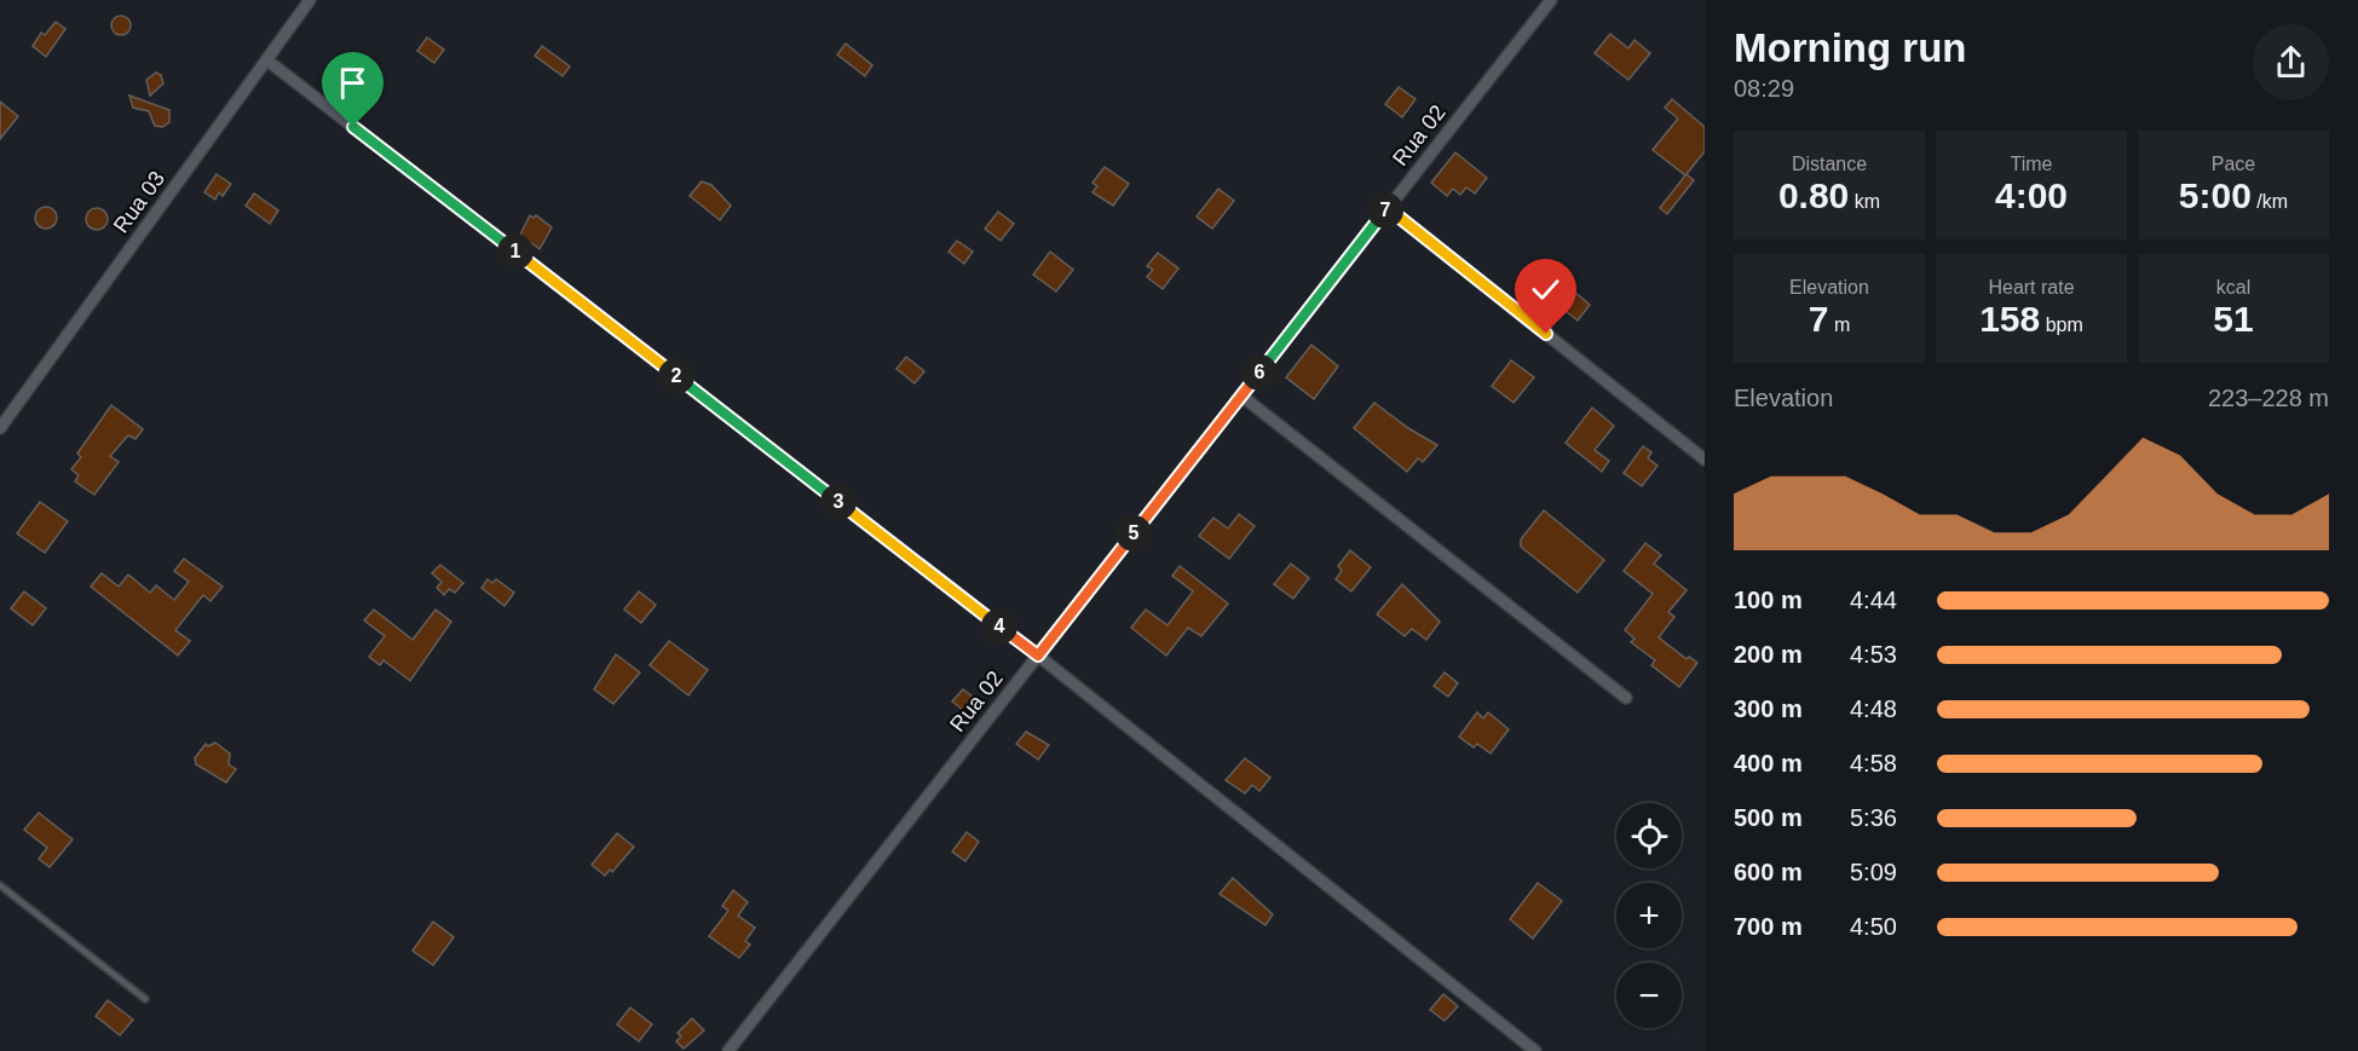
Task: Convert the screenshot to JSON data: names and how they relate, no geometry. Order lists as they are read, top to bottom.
{
  "streets": {
    "street": ["Rua 02", "Rua 03"]
  },
  "page": {
    "heading": ["Morning run", "08:29"],
    "stats": [
      ["Distance", "0.80 km"],
      ["Time", "4:00"],
      ["Pace", "5:00 /km"],
      ["Elevation", "7 m"],
      ["Heart rate", "158 bpm"],
      ["kcal", "51"]
    ],
    "pins": [
      "7",
      "1",
      "6",
      "2",
      "3",
      "5",
      "4"
    ],
    "chart": ["Elevation", "223–228 m"],
    "list": [
      {
        "name": "100 m",
        "note": "4:44"
      },
      {
        "name": "200 m",
        "note": "4:53"
      },
      {
        "name": "300 m",
        "note": "4:48"
      },
      {
        "name": "400 m",
        "note": "4:58"
      },
      {
        "name": "500 m",
        "note": "5:36"
      },
      {
        "name": "600 m",
        "note": "5:09"
      },
      {
        "name": "700 m",
        "note": "4:50"
      }
    ],
    "map_buttons": ["+", "−"]
  }
}
